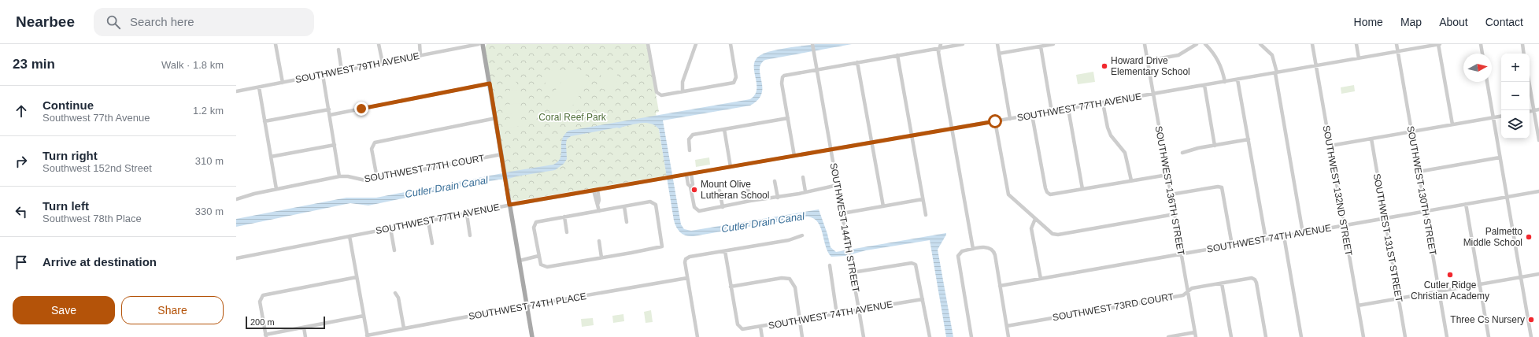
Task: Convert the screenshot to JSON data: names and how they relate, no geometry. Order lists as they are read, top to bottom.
{
  "streets": {
    "street": [
      "SOUTHWEST 79TH AVENUE",
      "SOUTHWEST 77TH AVENUE",
      "SOUTHWEST 77TH COURT",
      "SOUTHWEST 136TH STREET",
      "SOUTHWEST 132ND STREET",
      "SOUTHWEST 130TH STREET",
      "SOUTHWEST 144TH STREET",
      "SOUTHWEST 131ST STREET",
      "SOUTHWEST 74TH AVENUE",
      "SOUTHWEST 74TH PLACE",
      "SOUTHWEST 73RD COURT"
    ]
  },
  "crossings": [
    ["SOUTHWEST 77TH AVENUE", "SOUTHWEST 136TH STREET"],
    ["SOUTHWEST 77TH AVENUE", "SOUTHWEST 132ND STREET"],
    ["SOUTHWEST 77TH AVENUE", "SOUTHWEST 130TH STREET"],
    ["SOUTHWEST 77TH AVENUE", "SOUTHWEST 144TH STREET"],
    ["SOUTHWEST 136TH STREET", "SOUTHWEST 74TH AVENUE"],
    ["SOUTHWEST 136TH STREET", "SOUTHWEST 73RD COURT"],
    ["SOUTHWEST 132ND STREET", "SOUTHWEST 74TH AVENUE"],
    ["SOUTHWEST 130TH STREET", "SOUTHWEST 74TH AVENUE"],
    ["SOUTHWEST 144TH STREET", "SOUTHWEST 74TH AVENUE"],
    ["SOUTHWEST 131ST STREET", "SOUTHWEST 74TH AVENUE"]
  ],
  "water": ["Cutler Drain Canal"],
  "parks": ["Coral Reef Park"],
  "places": [
    "Howard Drive Elementary School",
    "Mount Olive Lutheran School",
    "Palmetto Middle School",
    "Cutler Ridge Christian Academy",
    "Three Cs Nursery"
  ],
  "scale_bar": "200 m",
  "north": "right",
  "page": {
    "header": "Nearbee",
    "search": "Search here",
    "nav": [
      "Home",
      "Map",
      "About",
      "Contact"
    ],
    "heading": ["23 min", "Walk · 1.8 km"],
    "map_buttons": ["+", "−"],
    "list": [
      ["Continue", "Southwest 77th Avenue", "1.2 km"],
      ["Turn right", "Southwest 152nd Street", "310 m"],
      ["Turn left", "Southwest 78th Place", "330 m"],
      "Arrive at destination"
    ],
    "buttons": ["Save", "Share"],
    "scale": "200 m"
  }
}
